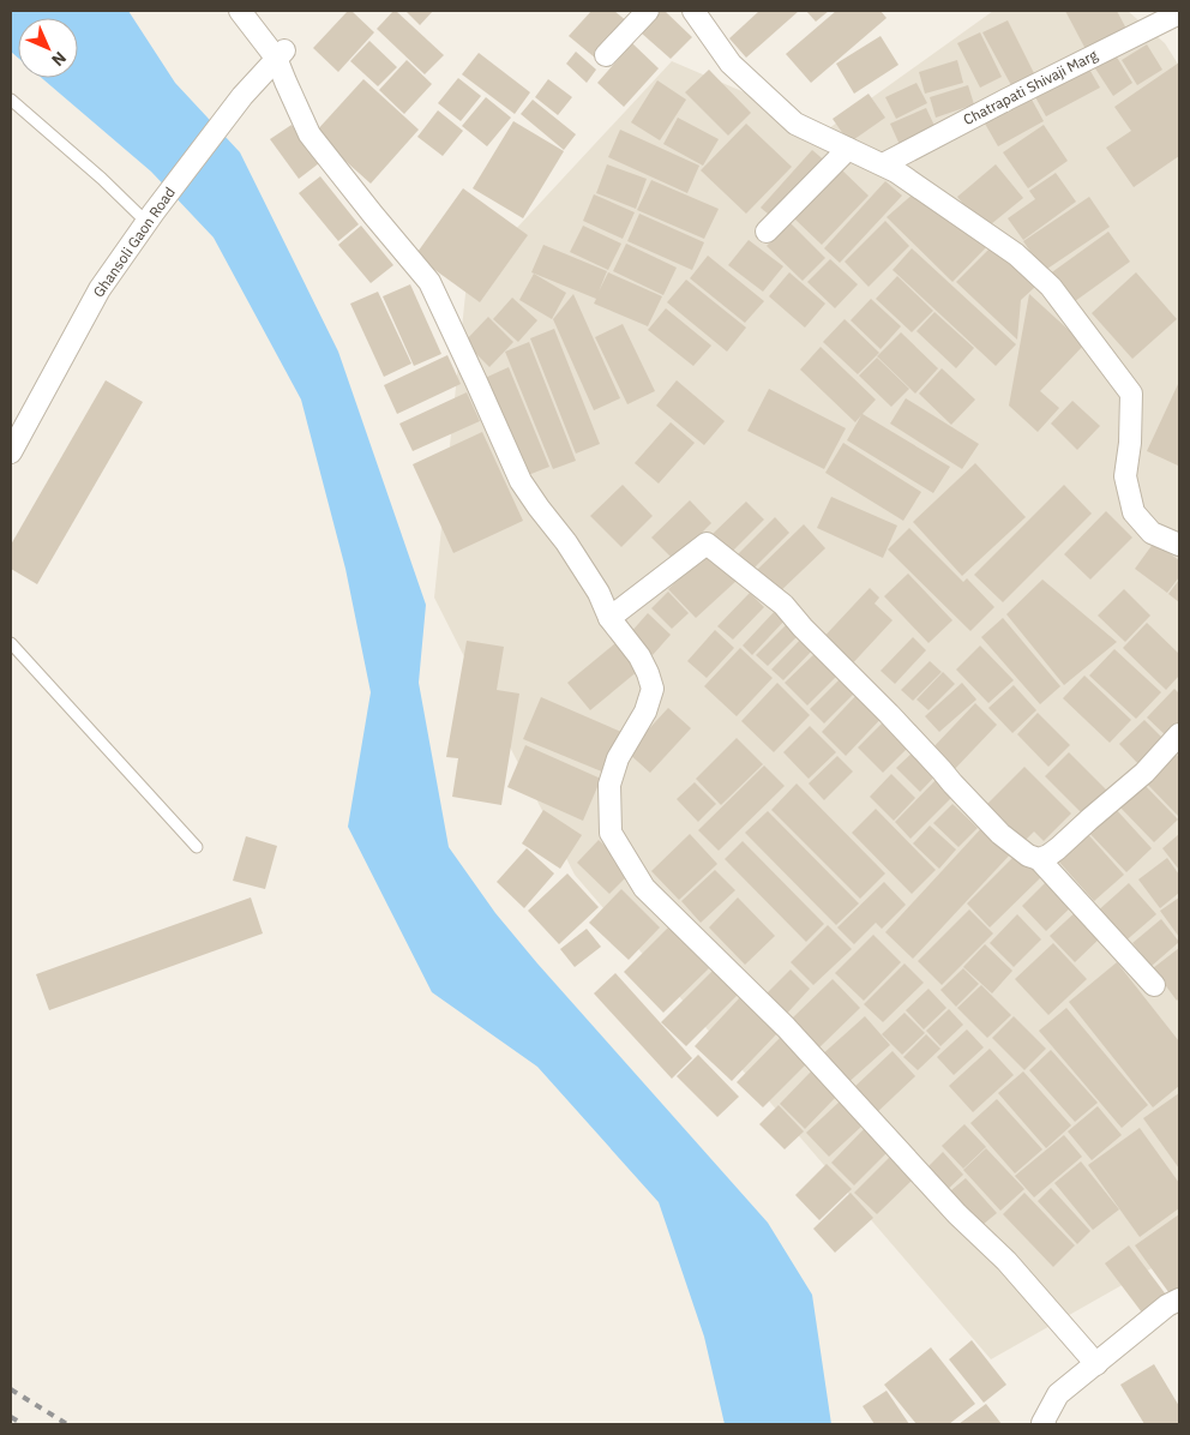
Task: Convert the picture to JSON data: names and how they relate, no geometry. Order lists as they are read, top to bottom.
{
  "streets": {
    "street": ["Chatrapati Shivaji Marg", "Ghansoli Gaon Road"]
  },
  "north": "bottom right"
}
